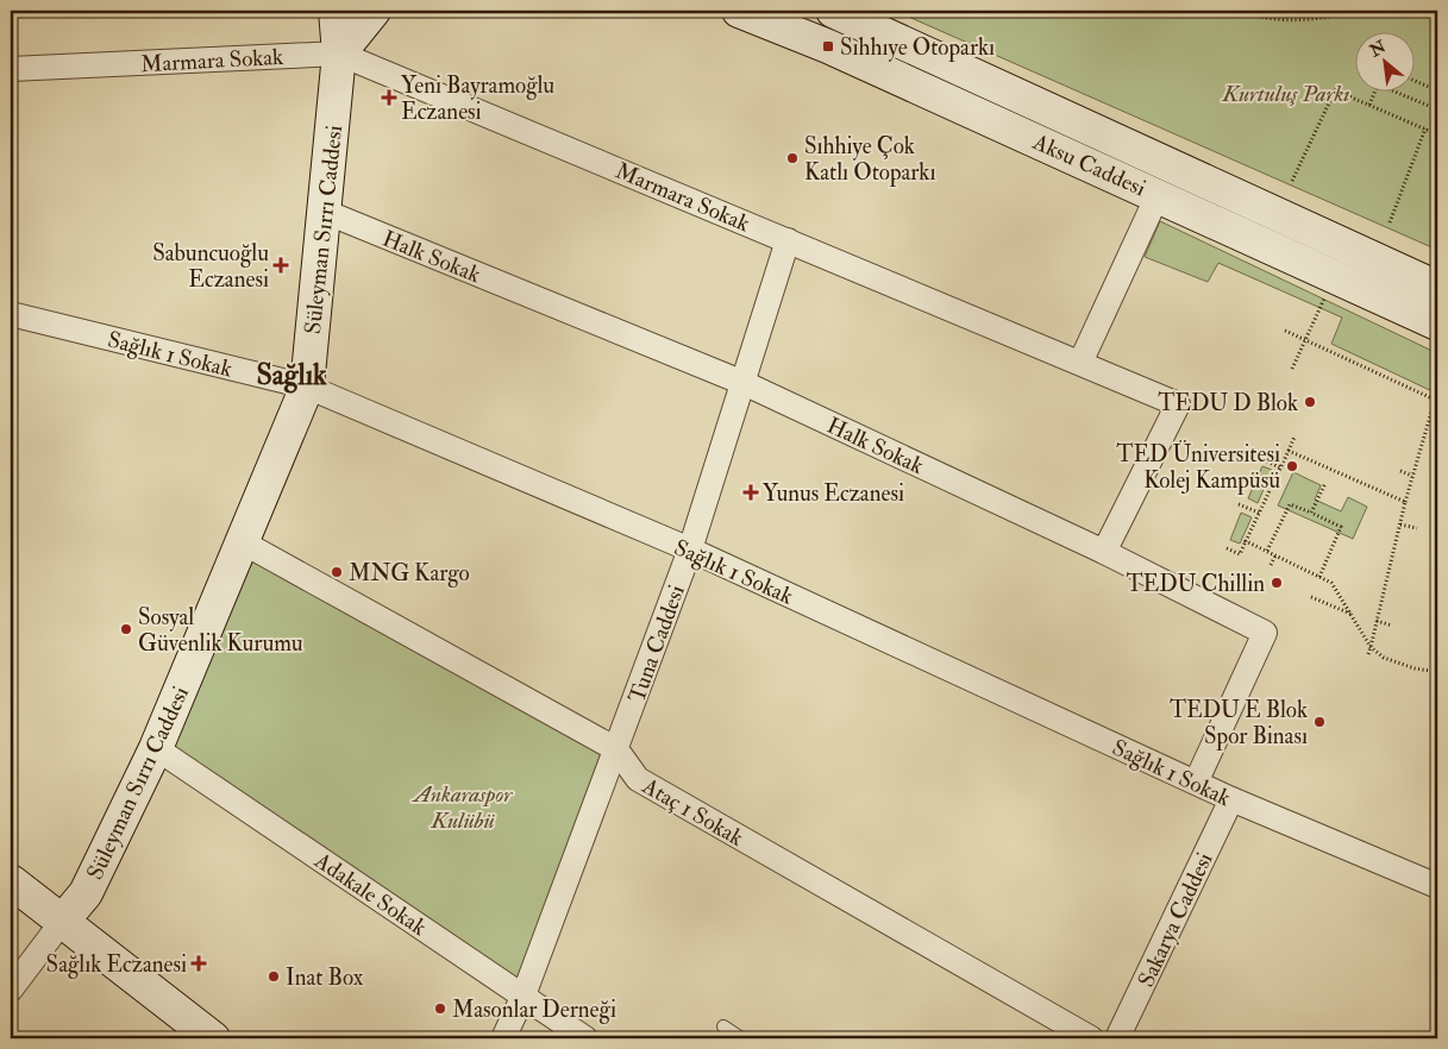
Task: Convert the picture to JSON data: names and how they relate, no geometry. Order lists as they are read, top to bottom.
{
  "streets": {
    "main road": ["Aksu Caddesi", "Süleyman Sırrı Caddesi"],
    "street": [
      "Marmara Sokak",
      "Halk Sokak",
      "Sağlık 1 Sokak",
      "Tuna Caddesi",
      "Ataç 1 Sokak",
      "Adakale Sokak",
      "Sakarya Caddesi"
    ]
  },
  "crossings": [
    ["Marmara Sokak", "Süleyman Sırrı Caddesi"],
    ["Marmara Sokak", "Halk Sokak"],
    ["Marmara Sokak", "Tuna Caddesi"],
    ["Süleyman Sırrı Caddesi", "Halk Sokak"],
    ["Süleyman Sırrı Caddesi", "Sağlık 1 Sokak"],
    ["Süleyman Sırrı Caddesi", "Ataç 1 Sokak"],
    ["Süleyman Sırrı Caddesi", "Adakale Sokak"],
    ["Halk Sokak", "Sağlık 1 Sokak"],
    ["Halk Sokak", "Tuna Caddesi"],
    ["Sağlık 1 Sokak", "Tuna Caddesi"],
    ["Sağlık 1 Sokak", "Sakarya Caddesi"],
    ["Tuna Caddesi", "Ataç 1 Sokak"],
    ["Tuna Caddesi", "Adakale Sokak"]
  ],
  "districts": ["Sağlık"],
  "parks": ["Kurtuluş Parkı", "Ankaraspor Kulübü"],
  "places": {
    "transit": ["Sıhhıye Otoparkı"],
    "health": [
      "Yeni Bayramoğlu Eczanesi",
      "Sabuncuoğlu Eczanesi",
      "Yunus Eczanesi",
      "Sağlık Eczanesi"
    ],
    "other": [
      "Sıhhiye Çok Katlı Otoparkı",
      "TEDU D Blok",
      "TED Üniversitesi Kolej Kampüsü",
      "MNG Kargo",
      "TEDU Chillin",
      "Sosyal Güvenlik Kurumu",
      "TEDU E Blok Spor Binası",
      "Inat Box",
      "Masonlar Derneği"
    ]
  },
  "north": "top left"
}
